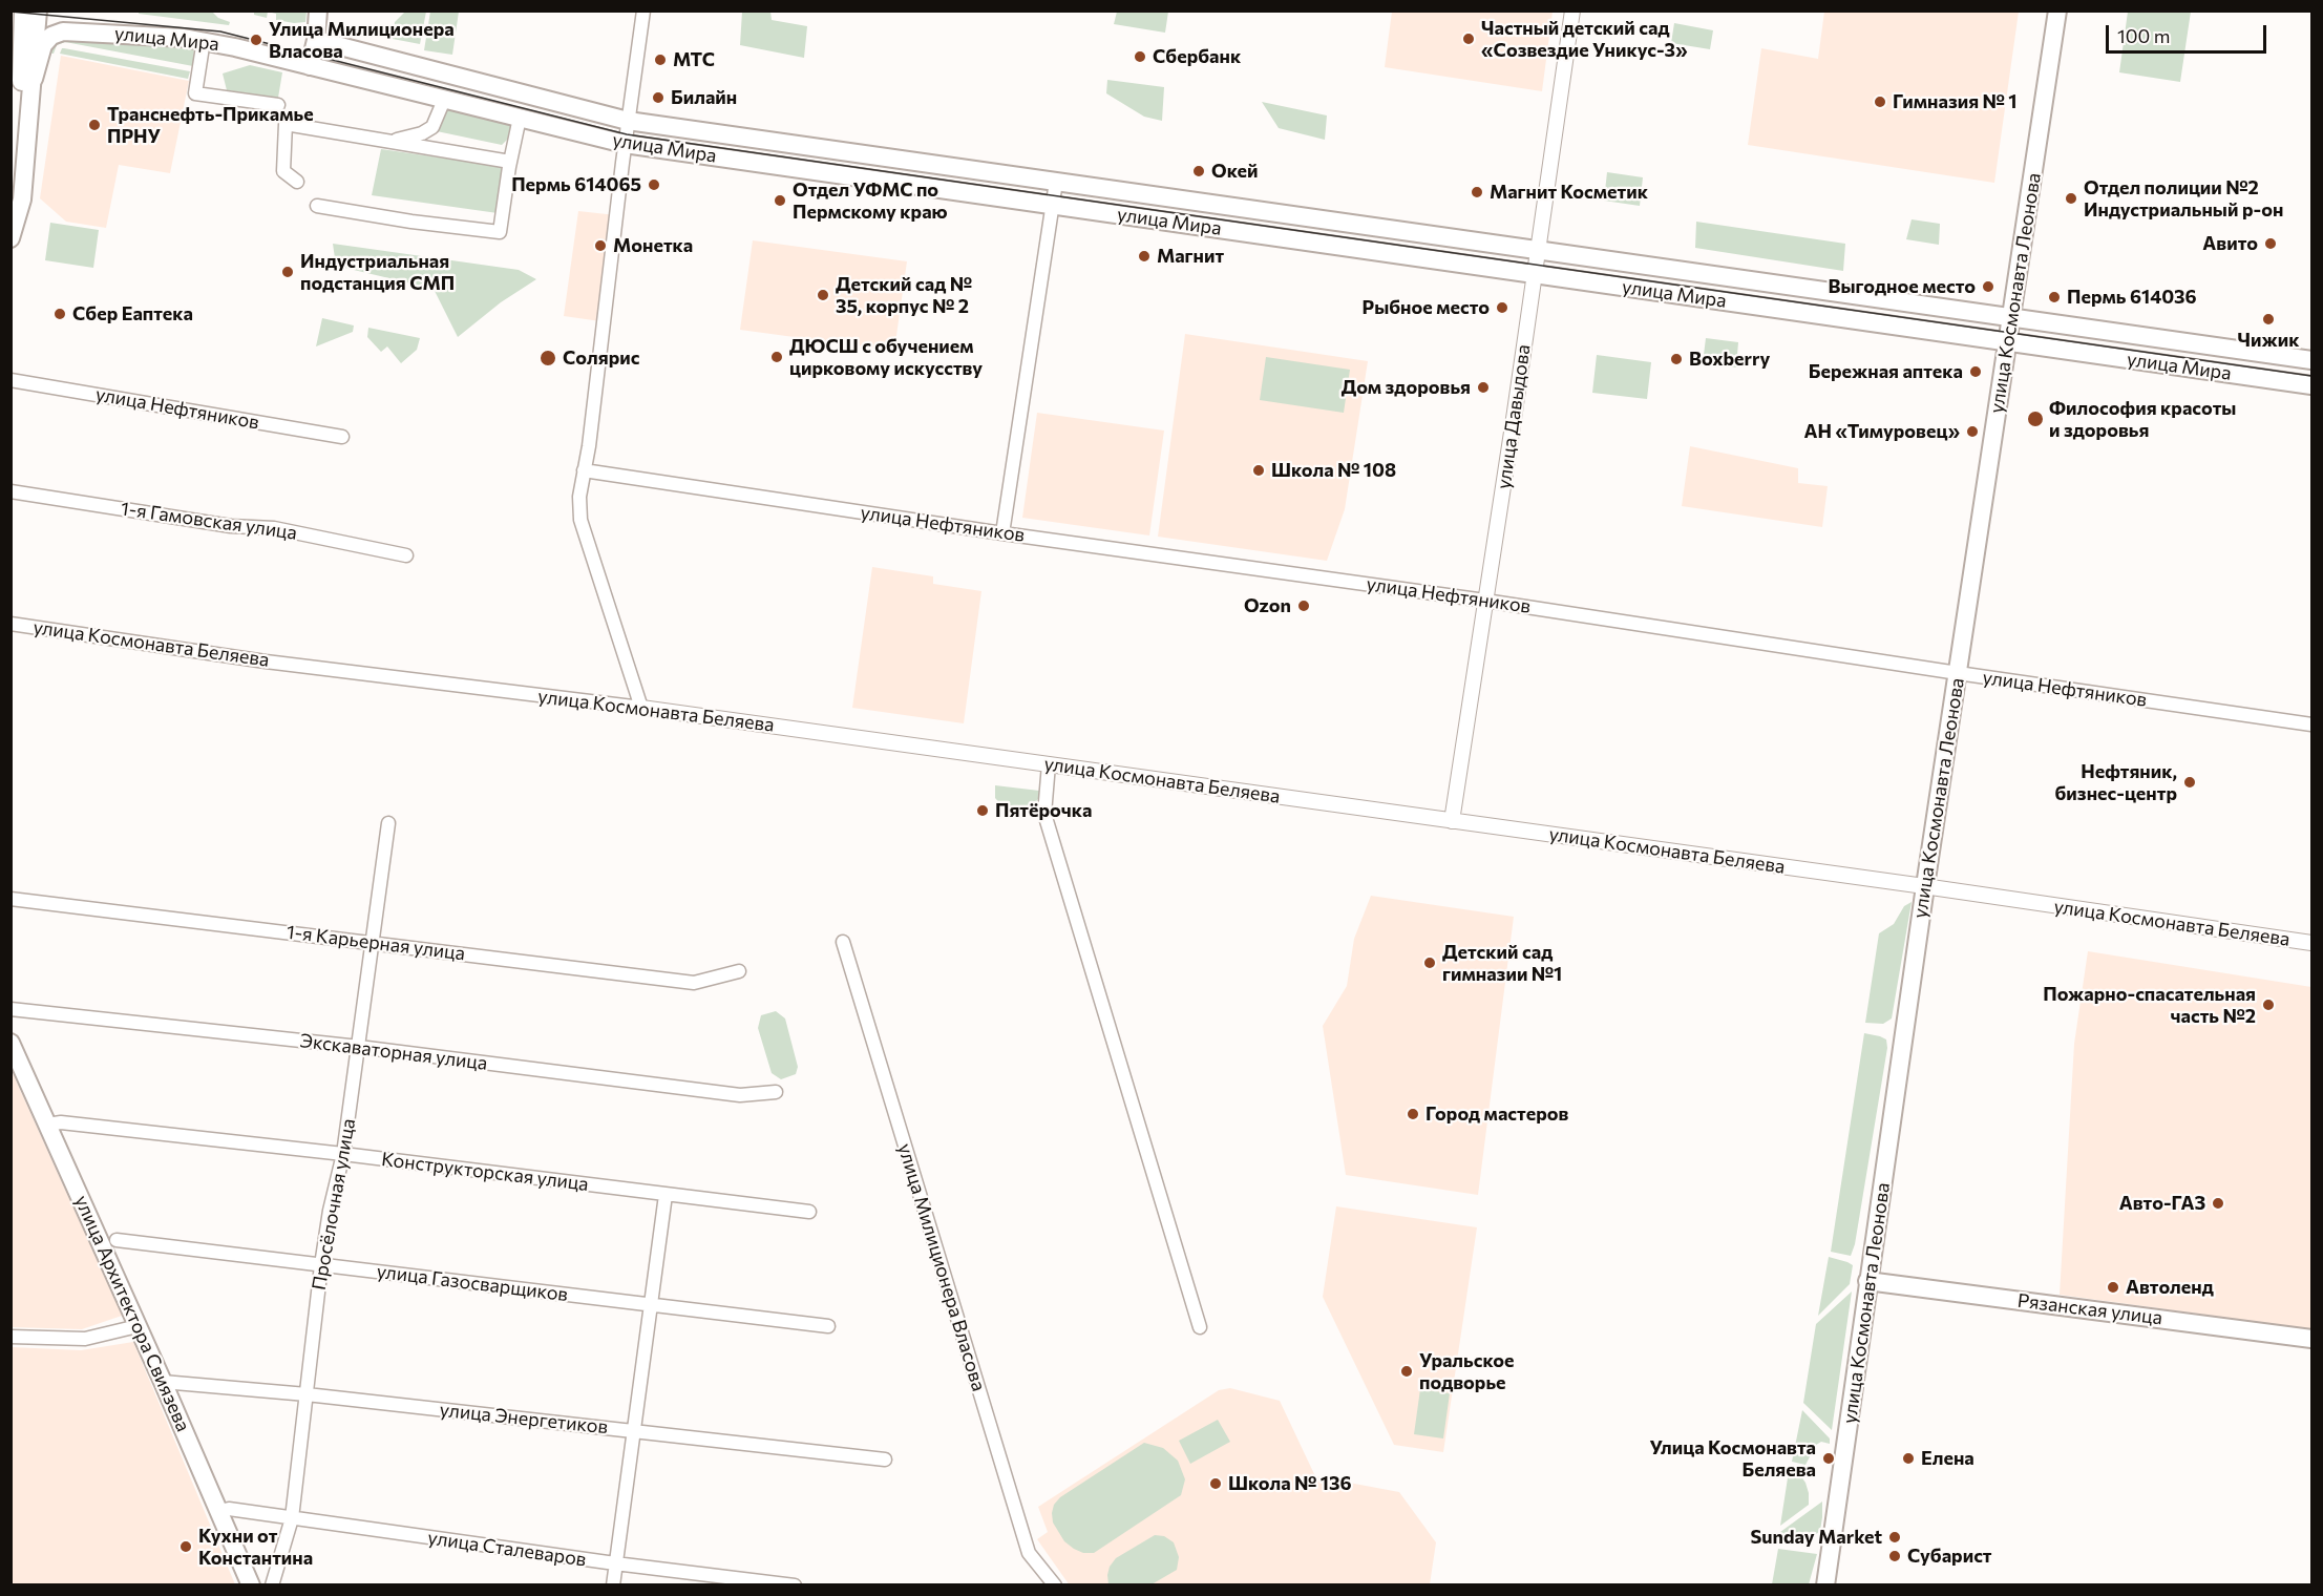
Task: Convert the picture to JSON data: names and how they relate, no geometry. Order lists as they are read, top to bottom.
{
  "streets": {
    "main road": [
      "улица Мира",
      "улица Космонавта Леонова",
      "Рязанская улица",
      "улица Архитектора Свиязева"
    ],
    "street": [
      "улица Нефтяников",
      "улица Давыдова",
      "1-я Гамовская улица",
      "улица Космонавта Беляева",
      "1-я Карьерная улица",
      "Экскаваторная улица",
      "Конструкторская улица",
      "Просёлочная улица",
      "улица Милиционера Власова",
      "улица Газосварщиков",
      "улица Энергетиков",
      "улица Сталеваров"
    ]
  },
  "crossings": [
    ["улица Мира", "улица Космонавта Леонова"],
    ["улица Мира", "улица Давыдова"],
    ["улица Космонавта Леонова", "улица Нефтяников"],
    ["улица Космонавта Леонова", "улица Космонавта Беляева"],
    ["улица Космонавта Леонова", "Рязанская улица"],
    ["улица Нефтяников", "улица Давыдова"],
    ["улица Давыдова", "улица Космонавта Беляева"],
    ["1-я Карьерная улица", "Просёлочная улица"],
    ["Экскаваторная улица", "Просёлочная улица"],
    ["Конструкторская улица", "Просёлочная улица"],
    ["Конструкторская улица", "улица Архитектора Свиязева"],
    ["Просёлочная улица", "улица Газосварщиков"],
    ["Просёлочная улица", "улица Энергетиков"],
    ["Просёлочная улица", "улица Сталеваров"],
    ["улица Архитектора Свиязева", "улица Энергетиков"],
    ["улица Архитектора Свиязева", "улица Сталеваров"]
  ],
  "places": [
    "Частный детский сад «Созвездие Уникус-3»",
    "Улица Милиционера Власова",
    "Сбербанк",
    "МТС",
    "Билайн",
    "Гимназия № 1",
    "Транснефть-Прикамье ПРНУ",
    "Окей",
    "Пермь 614065",
    "Магнит Косметик",
    "Отдел полиции №2 Индустриальный р-он",
    "Отдел УФМС по Пермскому краю",
    "Авито",
    "Монетка",
    "Магнит",
    "Индустриальная подстанция СМП",
    "Выгодное место",
    "Детский сад № 35, корпус № 2",
    "Пермь 614036",
    "Рыбное место",
    "Сбер Еаптека",
    "Чижик",
    "ДЮСШ с обучением цирковому искусству",
    "Солярис",
    "Boxberry",
    "Бережная аптека",
    "Дом здоровья",
    "Философия красоты и здоровья",
    "АН «Тимуровец»",
    "Школа № 108",
    "Ozon",
    "Нефтяник, бизнес-центр",
    "Пятёрочка",
    "Детский сад гимназии №1",
    "Пожарно-спасательная часть №2",
    "Город мастеров",
    "Авто-ГАЗ",
    "Автоленд",
    "Уральское подворье",
    "Улица Космонавта Беляева",
    "Елена",
    "Школа № 136",
    "Sunday Market",
    "Кухни от Константина",
    "Субарист"
  ],
  "scale_bar": "100 m"
}
